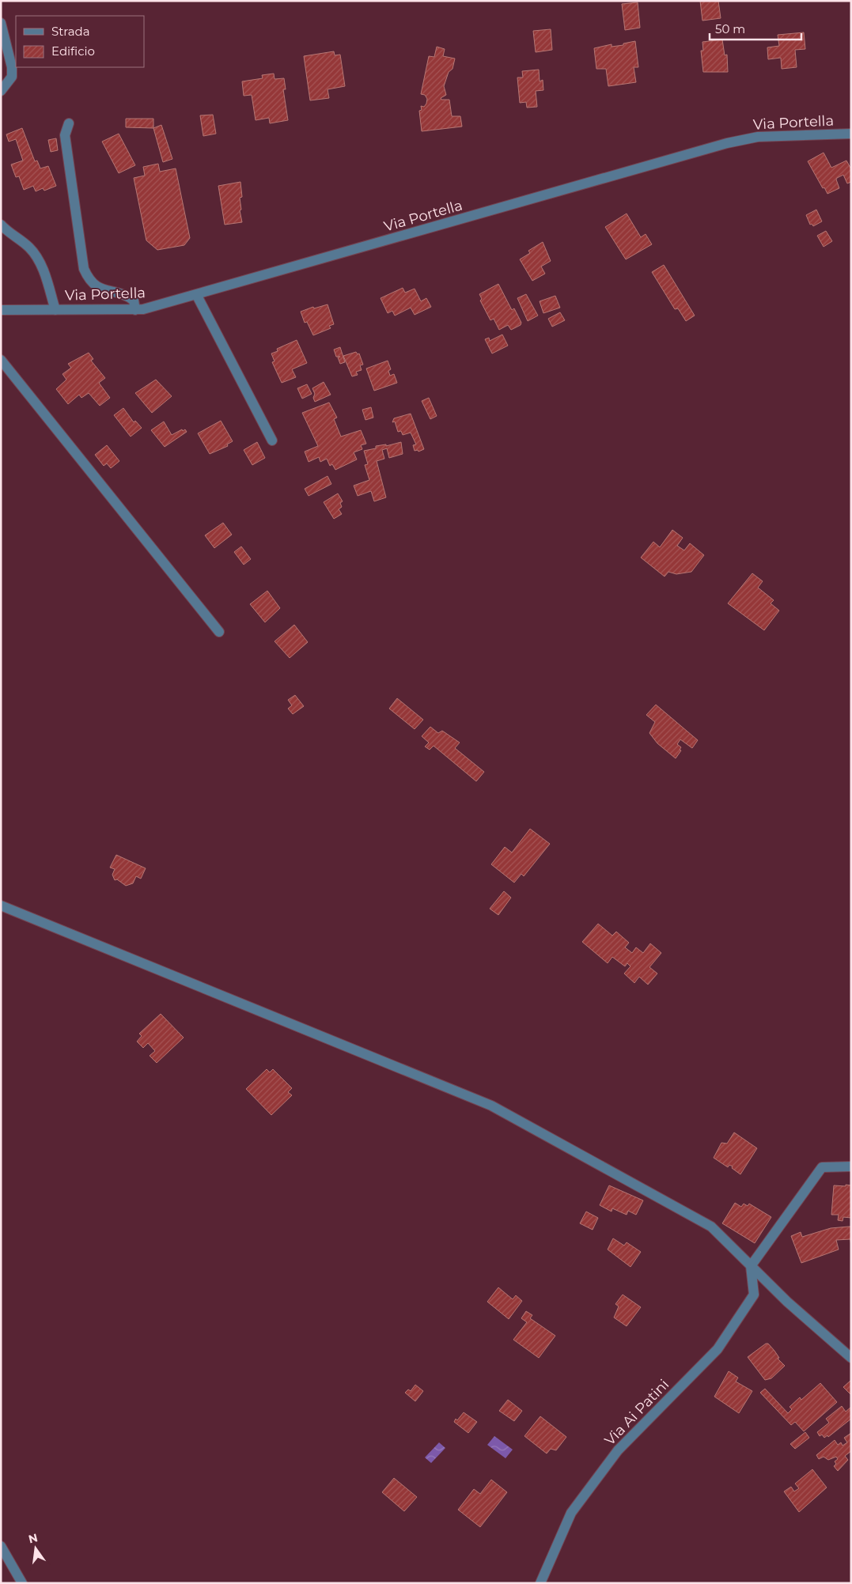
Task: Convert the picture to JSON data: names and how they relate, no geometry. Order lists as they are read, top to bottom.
{
  "streets": {
    "street": ["Via Portella", "Via Ai Patini"]
  },
  "legend": ["Strada", "Edificio"],
  "scale_bar": "50 m",
  "north": "top"
}
